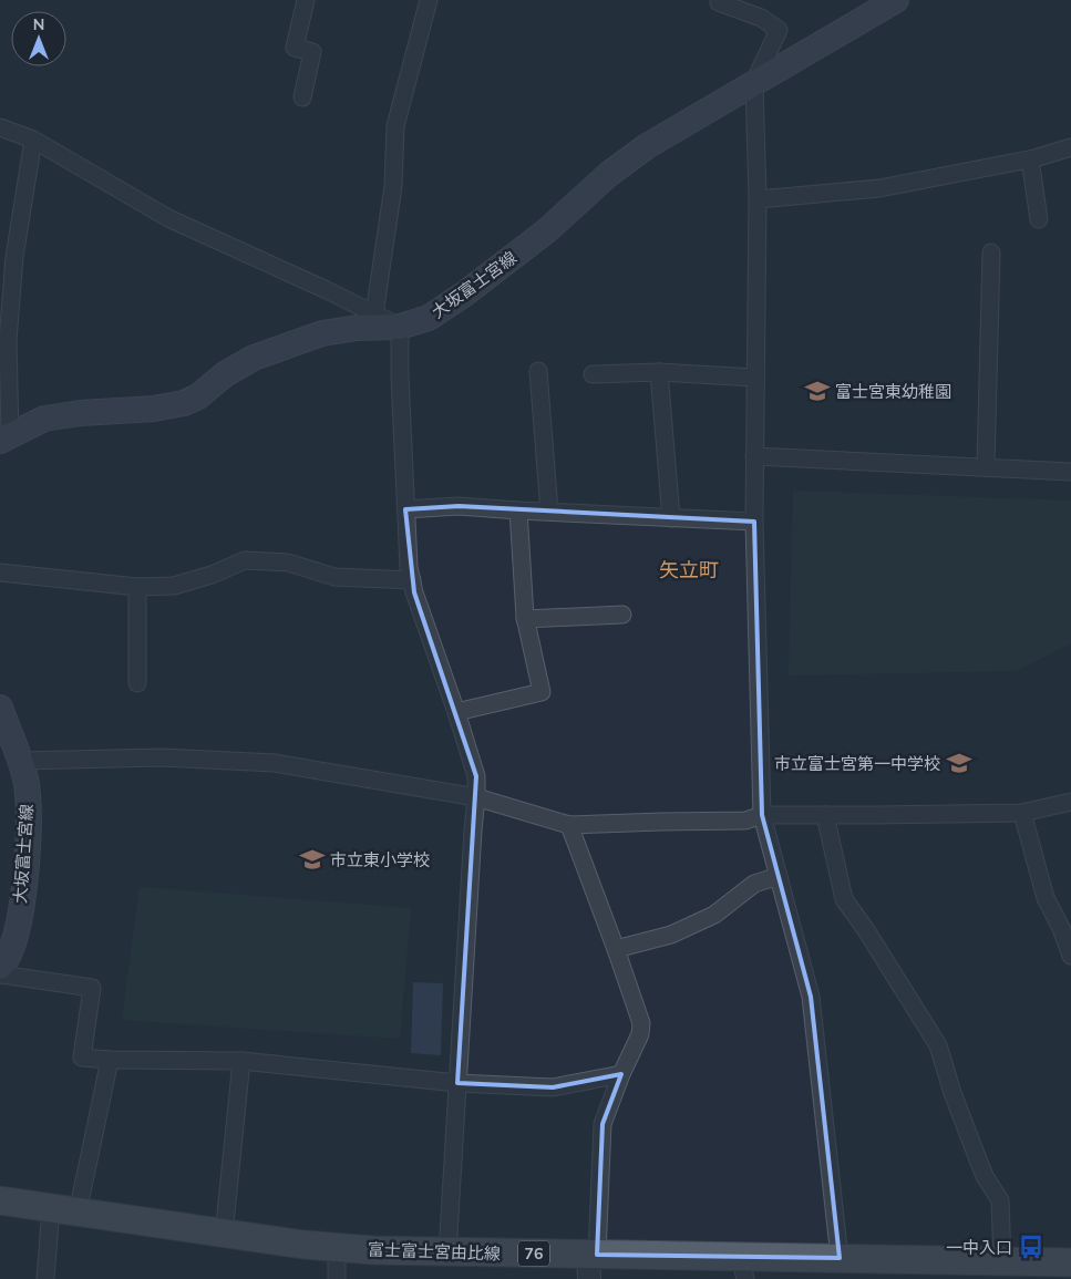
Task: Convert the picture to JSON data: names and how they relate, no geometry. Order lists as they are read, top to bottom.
{
  "streets": {
    "main road": ["大坂富士宮線", "富士富士宮由比線", "76"]
  },
  "districts": ["矢立町"],
  "places": {
    "school or university": ["富士宮東幼稚園", "市立富士宮第一中学校", "市立東小学校"],
    "bus stop": ["一中入口"]
  },
  "north": "top"
}
